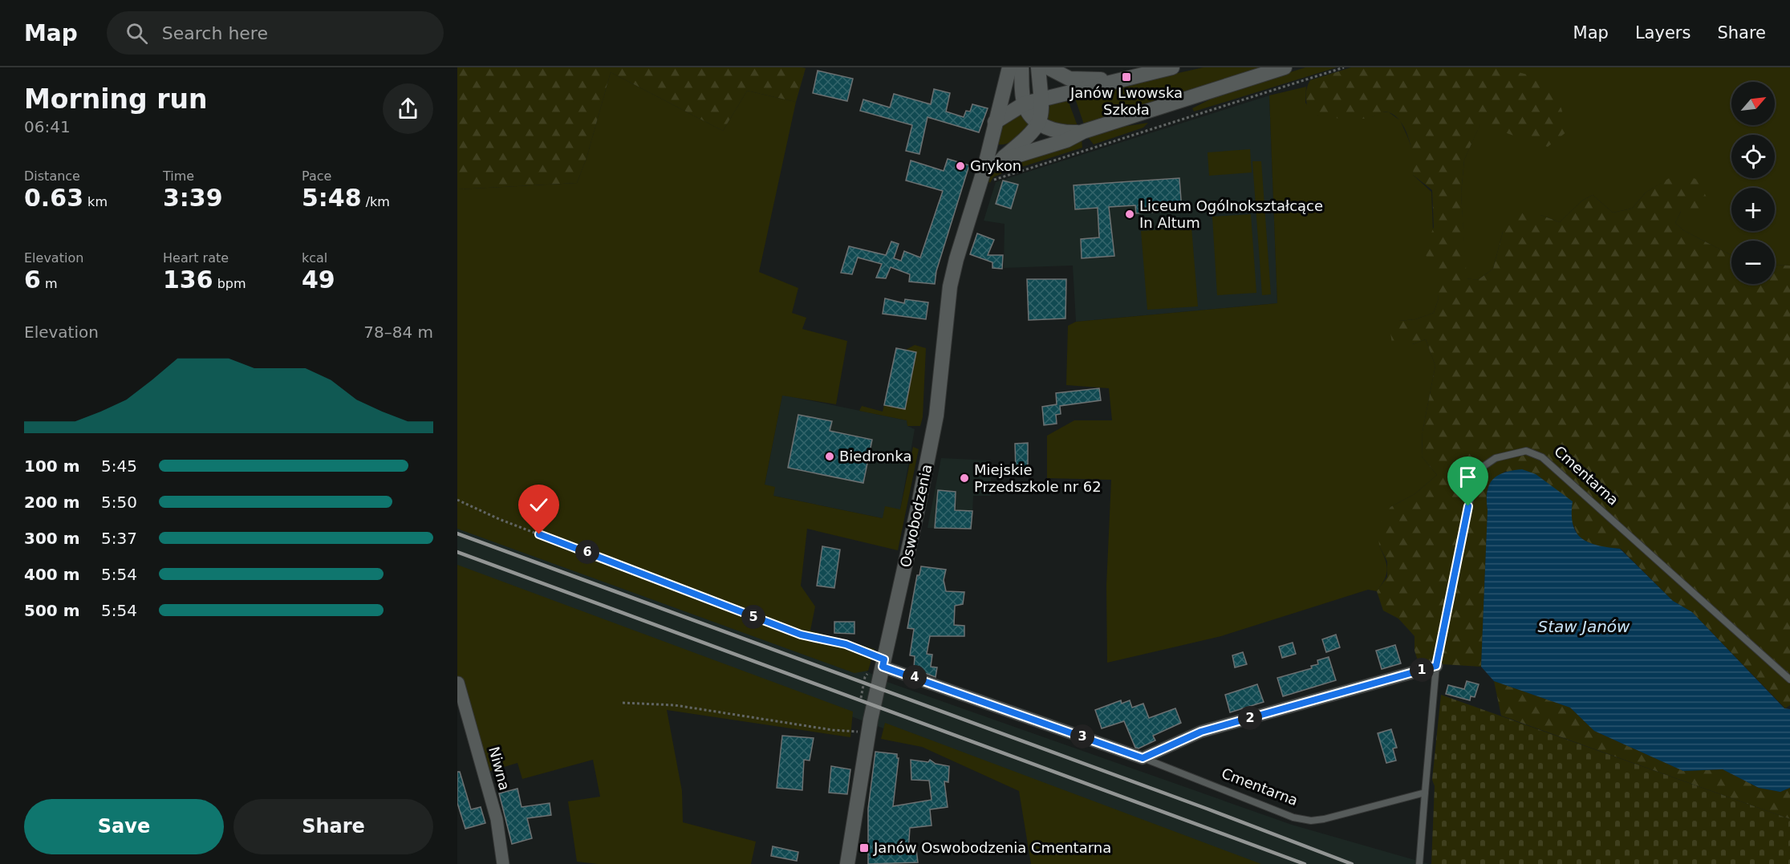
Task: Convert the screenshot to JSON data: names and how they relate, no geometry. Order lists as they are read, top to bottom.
{
  "streets": {
    "street": ["Cmentarna", "Oswobodzenia", "Niwna"]
  },
  "crossings": [
    ["Cmentarna", "Oswobodzenia"]
  ],
  "water": ["Staw Janów"],
  "places": {
    "transit": ["Janów Lwowska Szkoła", "Janów Oswobodzenia Cmentarna"],
    "other": [
      "Grykon",
      "Liceum Ogólnokształcące In Altum",
      "Biedronka",
      "Miejskie Przedszkole nr 62"
    ]
  },
  "north": "top right",
  "page": {
    "header": "Map",
    "search": "Search here",
    "nav": ["Map", "Layers", "Share"],
    "heading": ["Morning run", "06:41"],
    "map_buttons": ["+", "−"],
    "stats": [
      ["Distance", "0.63 km"],
      ["Time", "3:39"],
      ["Pace", "5:48 /km"],
      ["Elevation", "6 m"],
      ["Heart rate", "136 bpm"],
      ["kcal", "49"]
    ],
    "chart": ["Elevation", "78–84 m"],
    "list": [
      {
        "name": "100 m",
        "note": "5:45"
      },
      {
        "name": "200 m",
        "note": "5:50"
      },
      {
        "name": "300 m",
        "note": "5:37"
      },
      {
        "name": "400 m",
        "note": "5:54"
      },
      {
        "name": "500 m",
        "note": "5:54"
      }
    ],
    "pins": [
      "6",
      "5",
      "1",
      "4",
      "2",
      "3"
    ],
    "buttons": ["Save", "Share"]
  }
}
